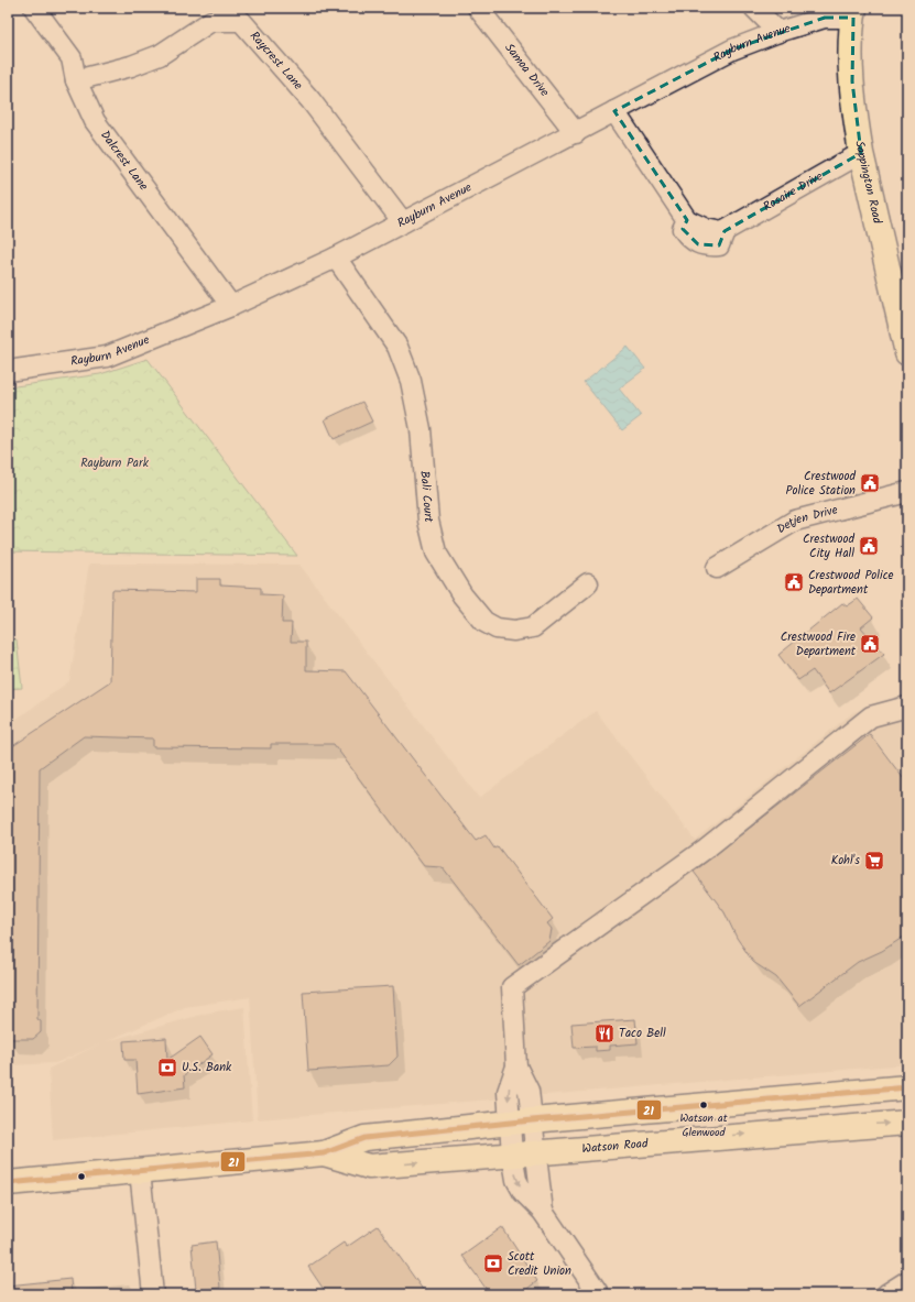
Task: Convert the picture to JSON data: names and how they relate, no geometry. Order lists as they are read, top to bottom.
{
  "streets": {
    "main road": ["Sappington Road", "Watson Road"],
    "street": [
      "Rayburn Avenue",
      "Raycrest Lane",
      "Samoa Drive",
      "Dalcrest Lane",
      "Rosaire Drive",
      "Bali Court",
      "Detjen Drive"
    ]
  },
  "crossings": [
    ["Rayburn Avenue", "Raycrest Lane"],
    ["Rayburn Avenue", "Samoa Drive"],
    ["Rayburn Avenue", "Dalcrest Lane"],
    ["Rayburn Avenue", "Sappington Road"],
    ["Rayburn Avenue", "Rosaire Drive"],
    ["Rayburn Avenue", "Bali Court"],
    ["Raycrest Lane", "Dalcrest Lane"],
    ["Sappington Road", "Rosaire Drive"]
  ],
  "parks": ["Rayburn Park"],
  "places": {
    "public building": [
      "Crestwood Police Station",
      "Crestwood City Hall",
      "Crestwood Police Department",
      "Crestwood Fire Department"
    ],
    "supermarket": ["Kohl's"],
    "restaurant": ["Taco Bell"],
    "bank": ["U.S. Bank", "Scott Credit Union"],
    "other": ["Watson at Glenwood"]
  },
  "lines": ["transit line 21"]
}
